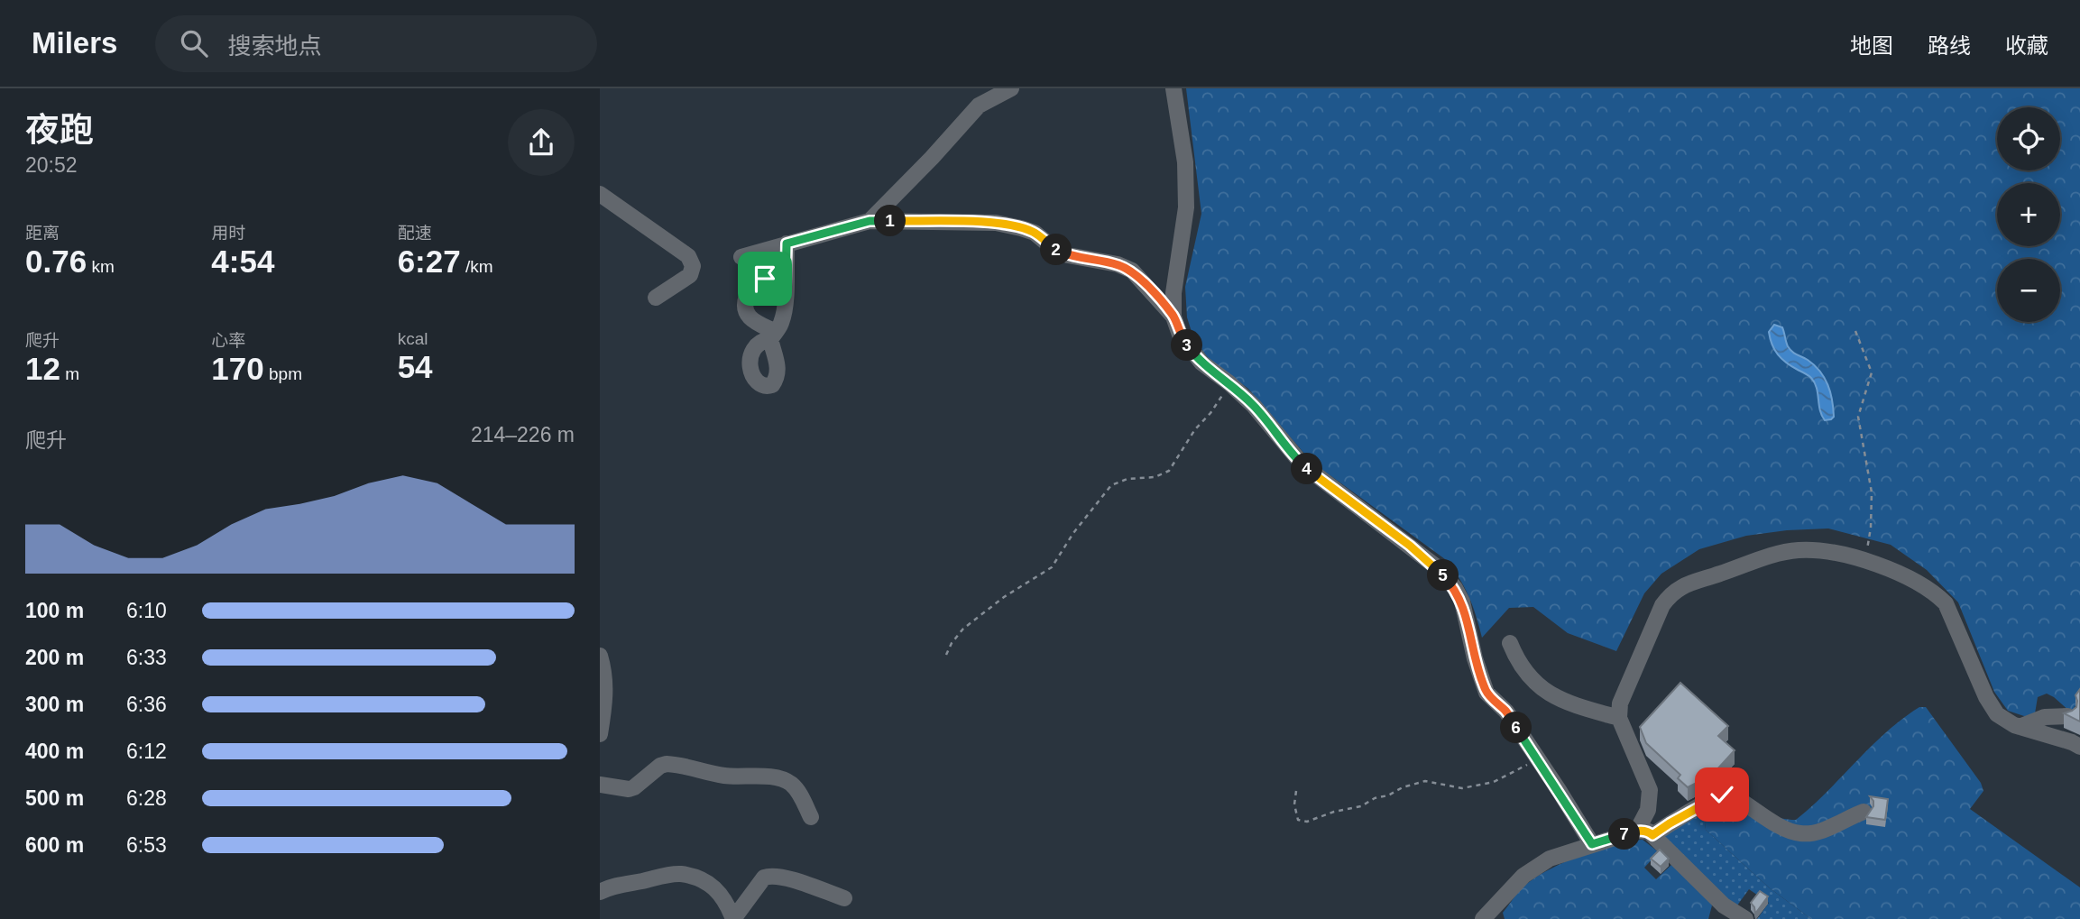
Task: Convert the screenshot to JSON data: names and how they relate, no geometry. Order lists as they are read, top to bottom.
{
  "page": {
    "header": "Milers",
    "search": "搜索地点",
    "nav": ["地图", "路线", "收藏"],
    "heading": ["夜跑", "20:52"],
    "map_buttons": ["+", "−"],
    "stats": [
      ["距离", "0.76 km"],
      ["用时", "4:54"],
      ["配速", "6:27 /km"],
      ["爬升", "12 m"],
      ["心率", "170 bpm"],
      ["kcal", "54"]
    ],
    "pins": [
      "1",
      "2",
      "3",
      "4",
      "5",
      "6",
      "7"
    ],
    "chart": ["爬升", "214–226 m"],
    "list": [
      {
        "name": "100 m",
        "note": "6:10"
      },
      {
        "name": "200 m",
        "note": "6:33"
      },
      {
        "name": "300 m",
        "note": "6:36"
      },
      {
        "name": "400 m",
        "note": "6:12"
      },
      {
        "name": "500 m",
        "note": "6:28"
      },
      {
        "name": "600 m",
        "note": "6:53"
      }
    ]
  }
}
